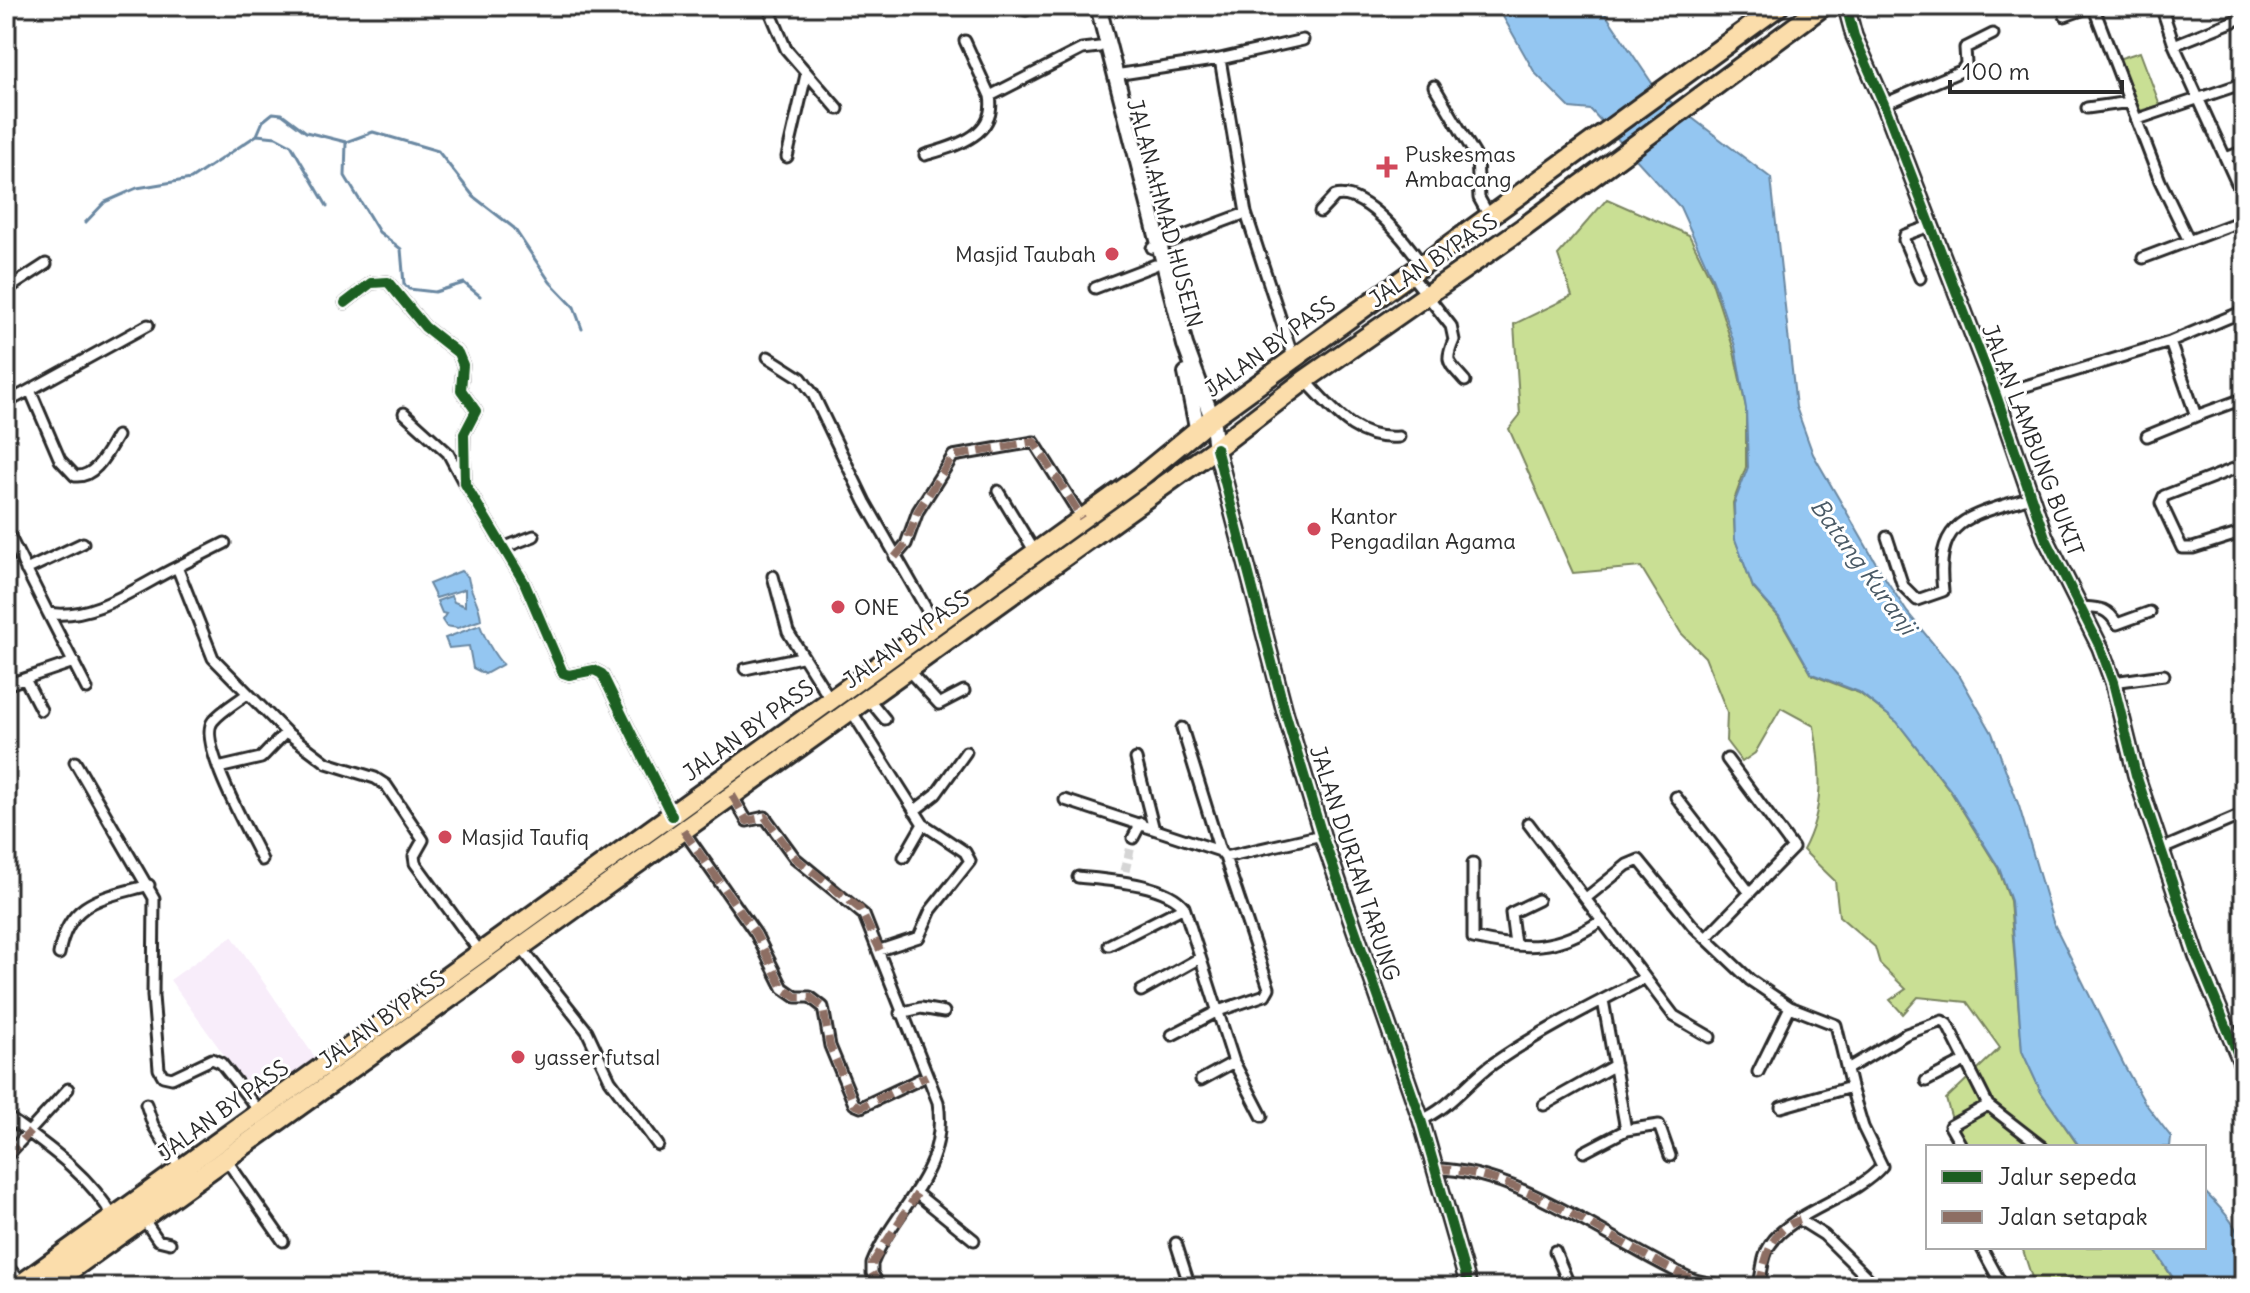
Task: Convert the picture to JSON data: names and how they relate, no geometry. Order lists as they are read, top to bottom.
{
  "streets": {
    "highway": ["JALAN BYPASS", "JALAN BY PASS"],
    "street": ["JALAN AHMAD HUSEIN", "JALAN LAMBUNG BUKIT", "JALAN DURIAN TARUNG"]
  },
  "crossings": [
    ["JALAN AHMAD HUSEIN", "JALAN BY PASS"],
    ["JALAN AHMAD HUSEIN", "JALAN DURIAN TARUNG"],
    ["JALAN BYPASS", "JALAN BY PASS"],
    ["JALAN BYPASS", "JALAN DURIAN TARUNG"],
    ["JALAN BY PASS", "JALAN DURIAN TARUNG"]
  ],
  "water": ["Batang Kuranji"],
  "places": {
    "health": ["Puskesmas Ambacang"],
    "other": [
      "Masjid Taubah",
      "Kantor Pengadilan Agama",
      "ONE",
      "Masjid Taufiq",
      "yasser futsal"
    ]
  },
  "legend": ["Jalur sepeda", "Jalan setapak"],
  "scale_bar": "100 m"
}
